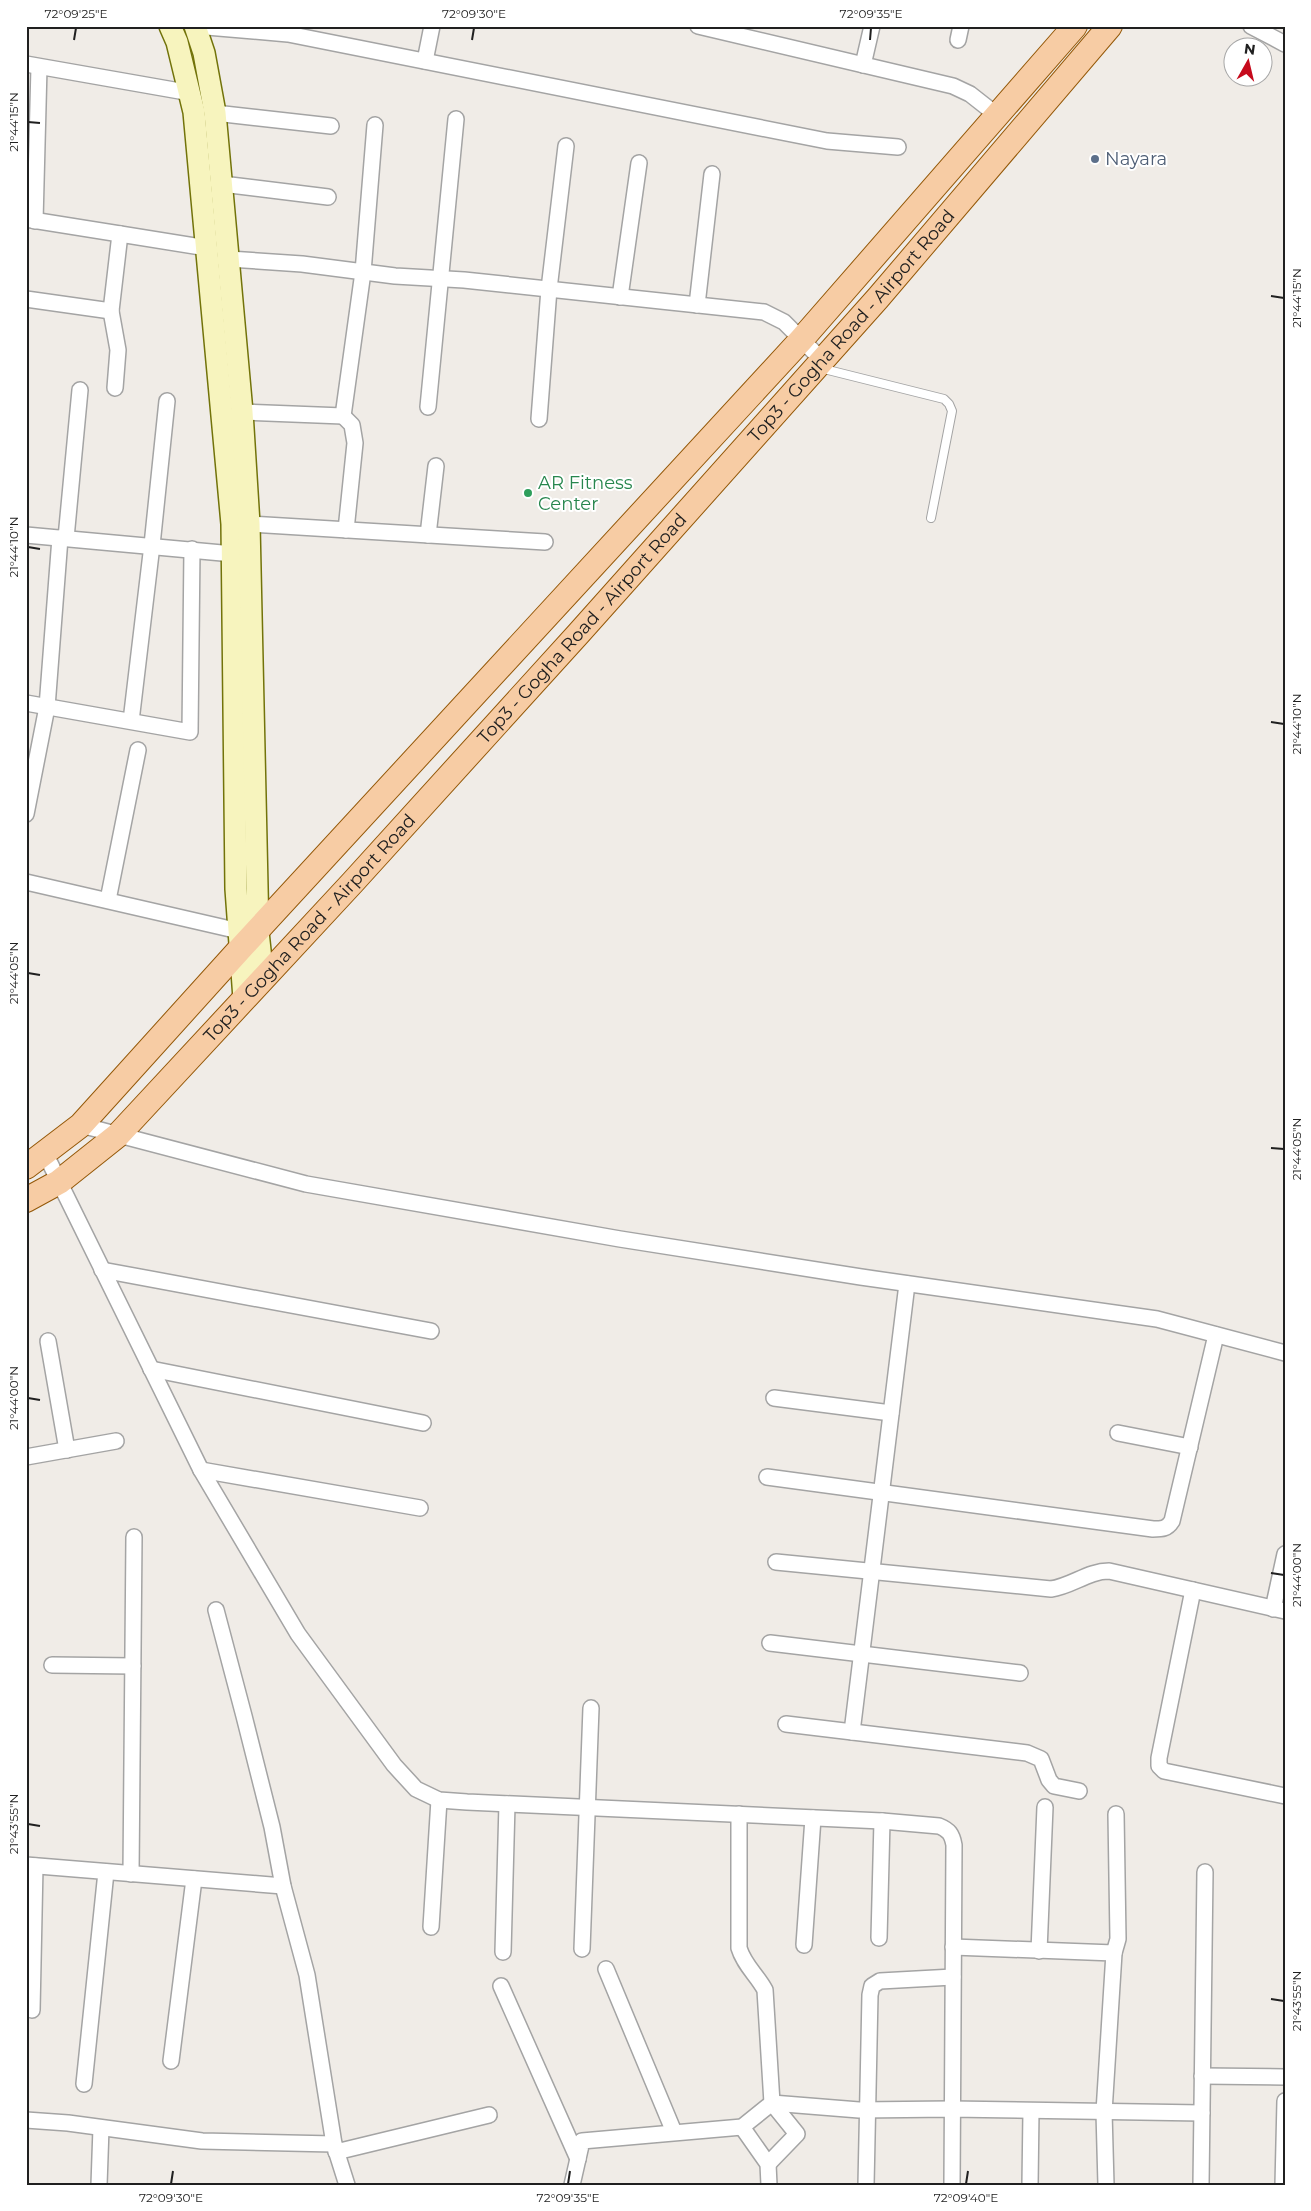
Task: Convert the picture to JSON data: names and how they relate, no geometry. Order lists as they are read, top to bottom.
{
  "streets": {
    "main road": ["Top3 - Gogha Road - Airport Road"]
  },
  "places": ["Nayara", "AR Fitness Center"],
  "north": "top",
  "coordinates": [
    "72°09'25\"E",
    "72°09'30\"E",
    "72°09'35\"E",
    "21°44'15\"N",
    "21°44'10\"N",
    "21°44'05\"N",
    "21°44'00\"N",
    "21°43'55\"N",
    "72°09'40\"E"
  ]
}
